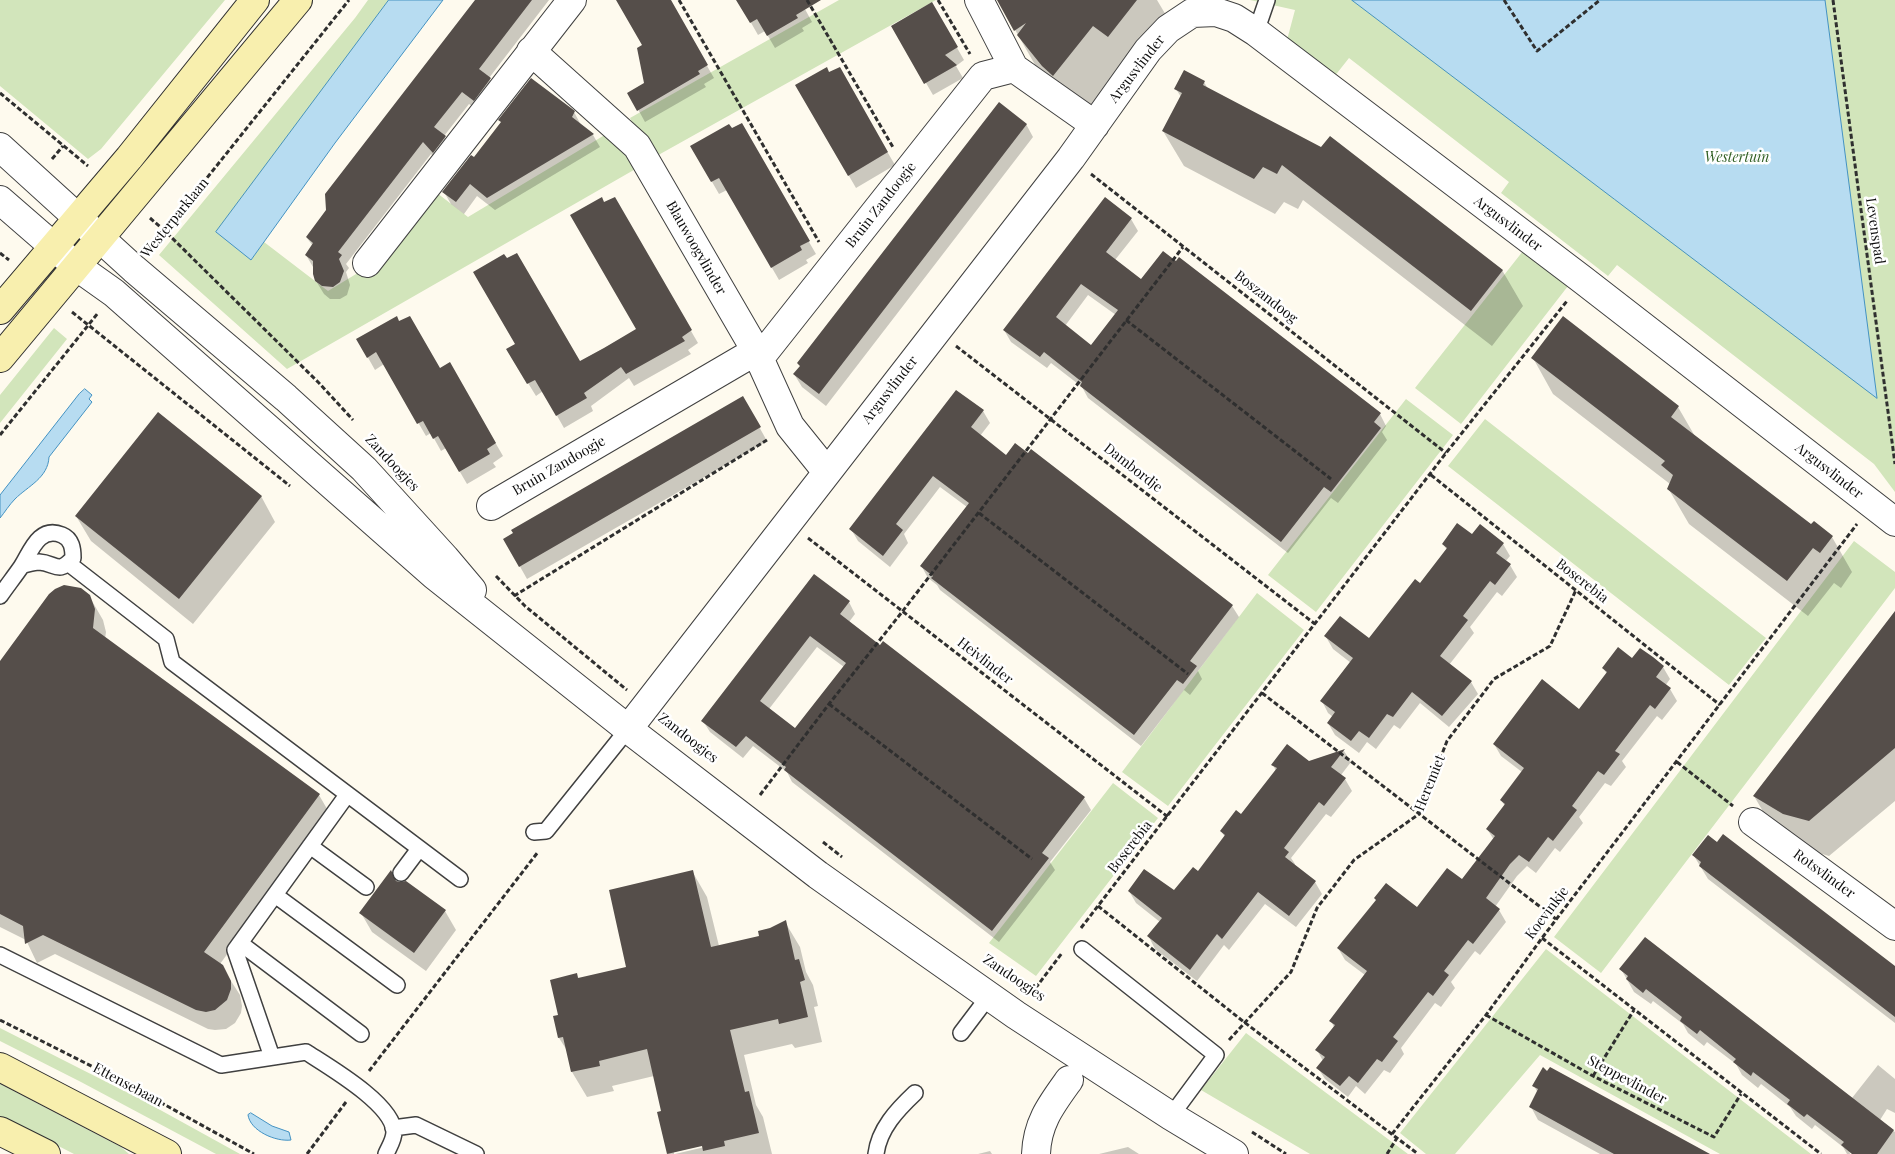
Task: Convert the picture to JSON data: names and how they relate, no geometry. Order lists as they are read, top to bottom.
{
  "streets": {
    "street": [
      "Argusvlinder",
      "Bruin Zandoogje",
      "Blauwoogvlinder",
      "Zandoogjes",
      "Rotsvlinder"
    ],
    "path": [
      "Westerparklaan",
      "Levenspad",
      "Boszandoog",
      "Dambordje",
      "Boserebia",
      "Heivlinder",
      "Heremiet",
      "Koevinkje",
      "Steppevlinder",
      "Ettensebaan"
    ]
  },
  "crossings": [
    ["Argusvlinder", "Blauwoogvlinder"],
    ["Argusvlinder", "Boszandoog"],
    ["Argusvlinder", "Zandoogjes"],
    ["Argusvlinder", "Dambordje"],
    ["Argusvlinder", "Boserebia"],
    ["Argusvlinder", "Heivlinder"],
    ["Argusvlinder", "Koevinkje"],
    ["Bruin Zandoogje", "Blauwoogvlinder"],
    ["Westerparklaan", "Zandoogjes"],
    ["Boszandoog", "Boserebia"],
    ["Dambordje", "Boserebia"],
    ["Boserebia", "Heivlinder"],
    ["Boserebia", "Heremiet"],
    ["Boserebia", "Koevinkje"],
    ["Koevinkje", "Steppevlinder"]
  ],
  "parks": ["Westertuin"]
}
